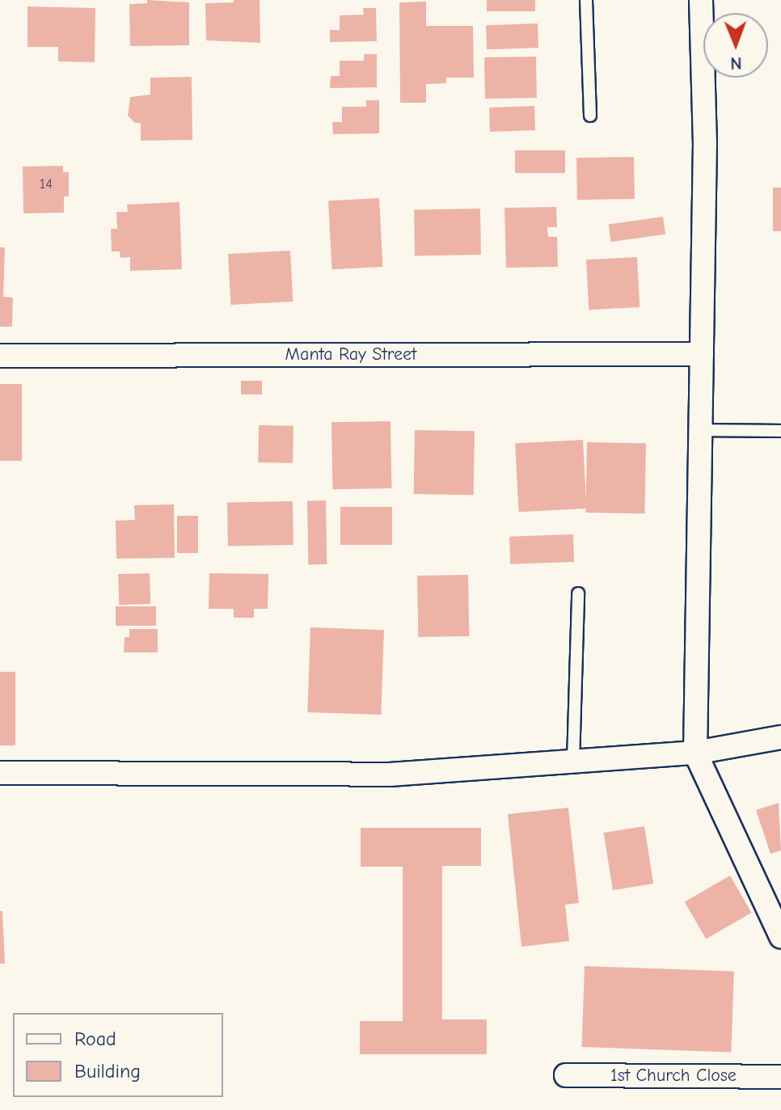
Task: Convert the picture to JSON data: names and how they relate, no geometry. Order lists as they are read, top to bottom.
{
  "streets": {
    "street": ["Manta Ray Street", "1st Church Close"]
  },
  "house_numbers": ["14"],
  "legend": ["Road", "Building"],
  "north": "bottom"
}
